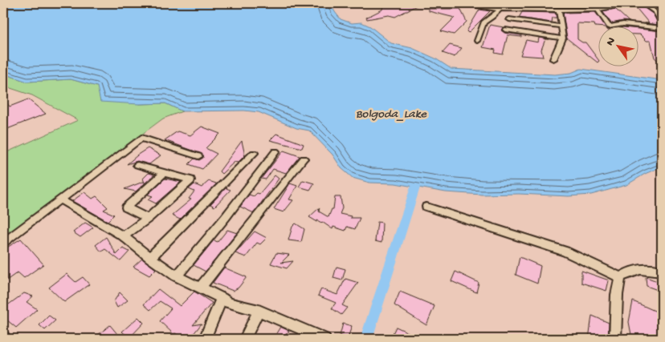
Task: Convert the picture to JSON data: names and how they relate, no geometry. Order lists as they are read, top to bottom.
{
  "water": ["Bolgoda_Lake"],
  "north": "top left"
}
